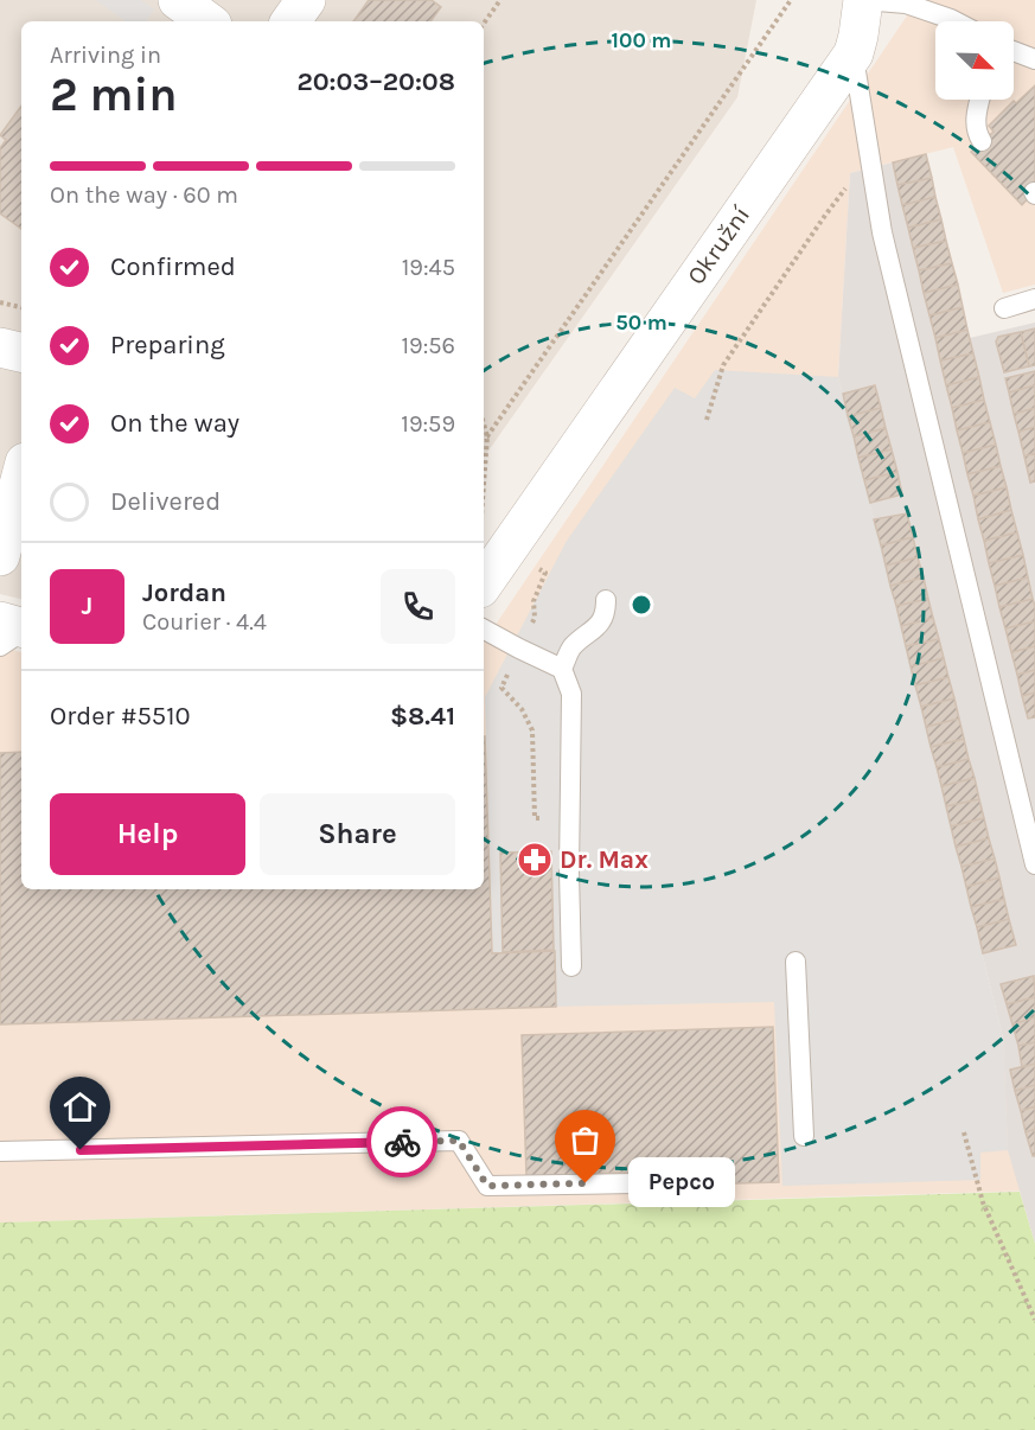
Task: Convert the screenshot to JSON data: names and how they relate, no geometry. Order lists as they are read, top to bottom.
{
  "streets": {
    "street": ["Okružní"]
  },
  "places": {
    "pharmacy": ["Dr. Max"],
    "other": ["Pepco"]
  },
  "north": "bottom right",
  "page": {
    "heading": ["2 min", "Arriving in", "20:03–20:08"],
    "panel": [
      "Jordan",
      "Courier · 4.4",
      "Order #5510",
      "$8.41"
    ],
    "bar": "On the way · 60 m",
    "list": [
      ["Confirmed", "19:45"],
      ["Preparing", "19:56"],
      ["On the way", "19:59"],
      "Delivered"
    ],
    "round": "J",
    "buttons": ["Help", "Share"],
    "bubble": "Pepco"
  },
  "rings": ["100 m", "50 m"]
}
